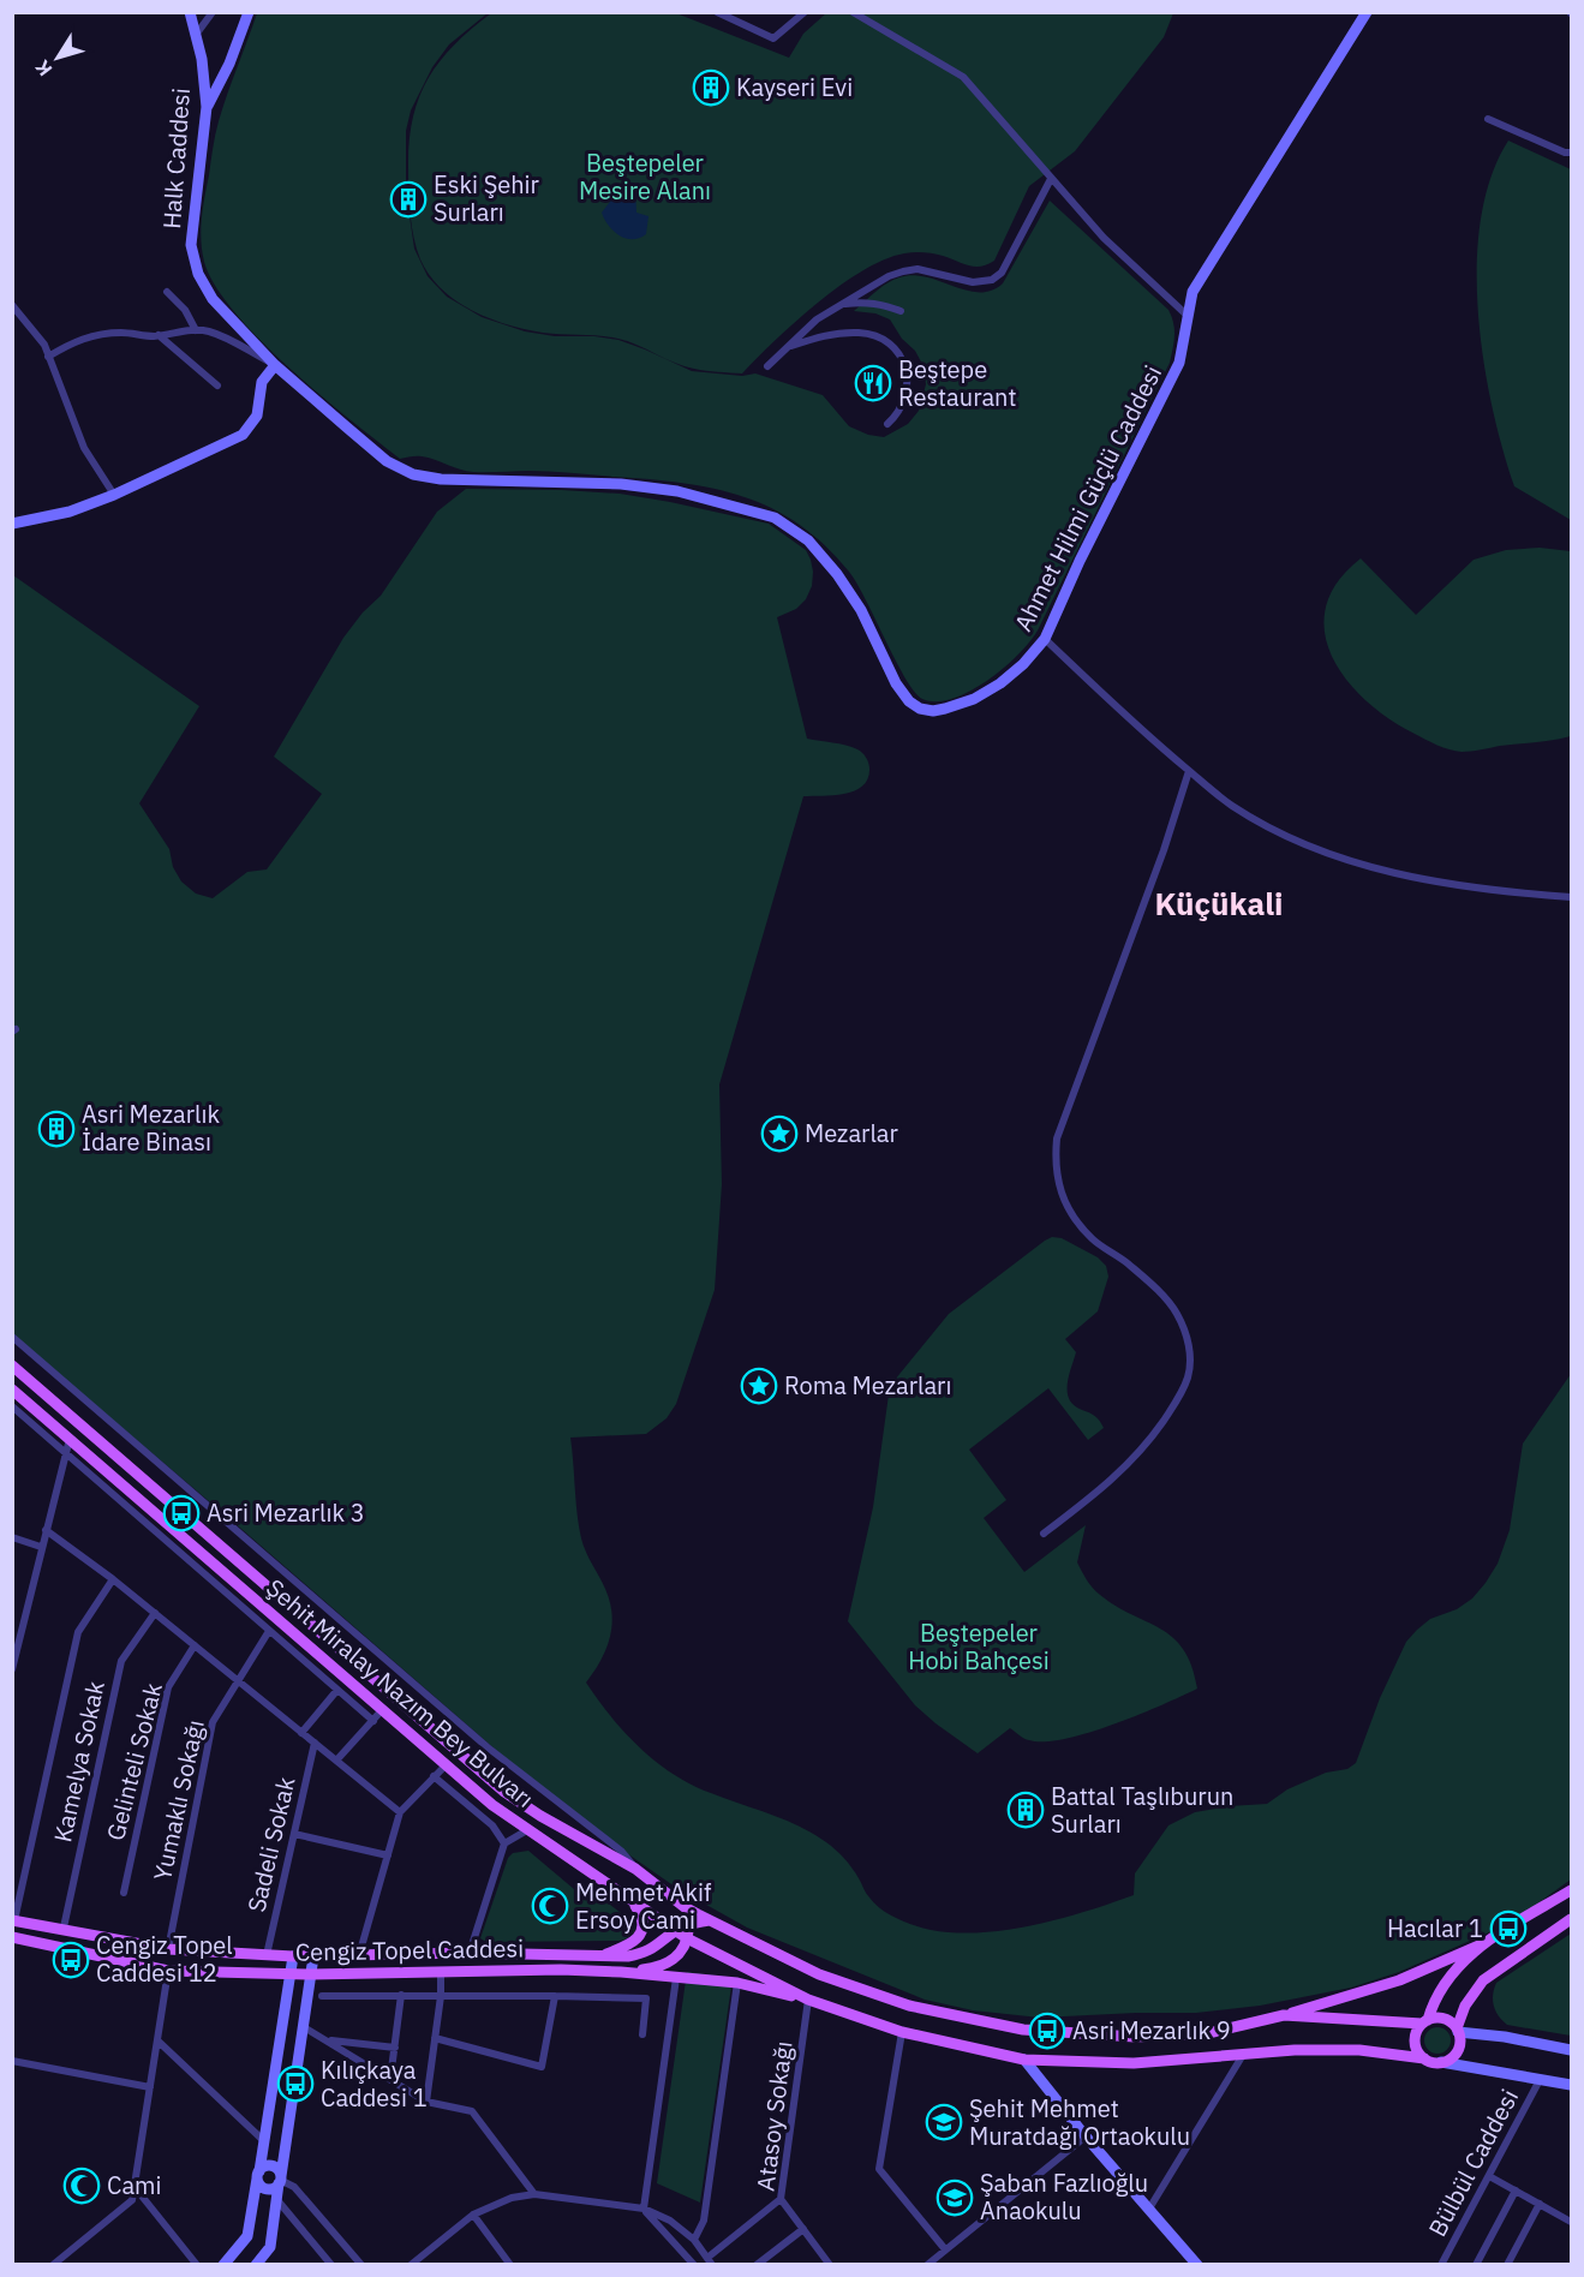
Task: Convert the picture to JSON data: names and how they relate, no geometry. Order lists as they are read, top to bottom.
{
  "streets": {
    "main road": ["Şehit Miralay Nazım Bey Bulvarı", "Cengiz Topel Caddesi"],
    "street": [
      "Halk Caddesi",
      "Ahmet Hilmi Güçlü Caddesi",
      "Kamelya Sokak",
      "Gelinteli Sokak",
      "Yumaklı Sokağı",
      "Sadeli Sokak",
      "Atasoy Sokağı",
      "Bülbül Caddesi"
    ]
  },
  "crossings": [
    ["Halk Caddesi", "Ahmet Hilmi Güçlü Caddesi"],
    ["Şehit Miralay Nazım Bey Bulvarı", "Cengiz Topel Caddesi"],
    ["Şehit Miralay Nazım Bey Bulvarı", "Atasoy Sokağı"],
    ["Kamelya Sokak", "Cengiz Topel Caddesi"],
    ["Yumaklı Sokağı", "Cengiz Topel Caddesi"],
    ["Sadeli Sokak", "Cengiz Topel Caddesi"],
    ["Cengiz Topel Caddesi", "Atasoy Sokağı"]
  ],
  "districts": ["Küçükali"],
  "parks": ["Beştepeler Mesire Alanı", "Beştepeler Hobi Bahçesi"],
  "places": {
    "building": [
      "Kayseri Evi",
      "Eski Şehir Surları",
      "Asri Mezarlık İdare Binası",
      "Battal Taşlıburun Surları"
    ],
    "restaurant": ["Beştepe Restaurant"],
    "place": ["Mezarlar", "Roma Mezarları"],
    "bus stop": [
      "Asri Mezarlık 3",
      "Hacılar 1",
      "Cengiz Topel Caddesi 12",
      "Asri Mezarlık 9",
      "Kılıçkaya Caddesi 1"
    ],
    "mosque": ["Mehmet Akif Ersoy Cami", "Cami"],
    "school or university": ["Şehit Mehmet Muratdağı Ortaokulu", "Şaban Fazlıoğlu Anaokulu"]
  },
  "north": "bottom left"
}
